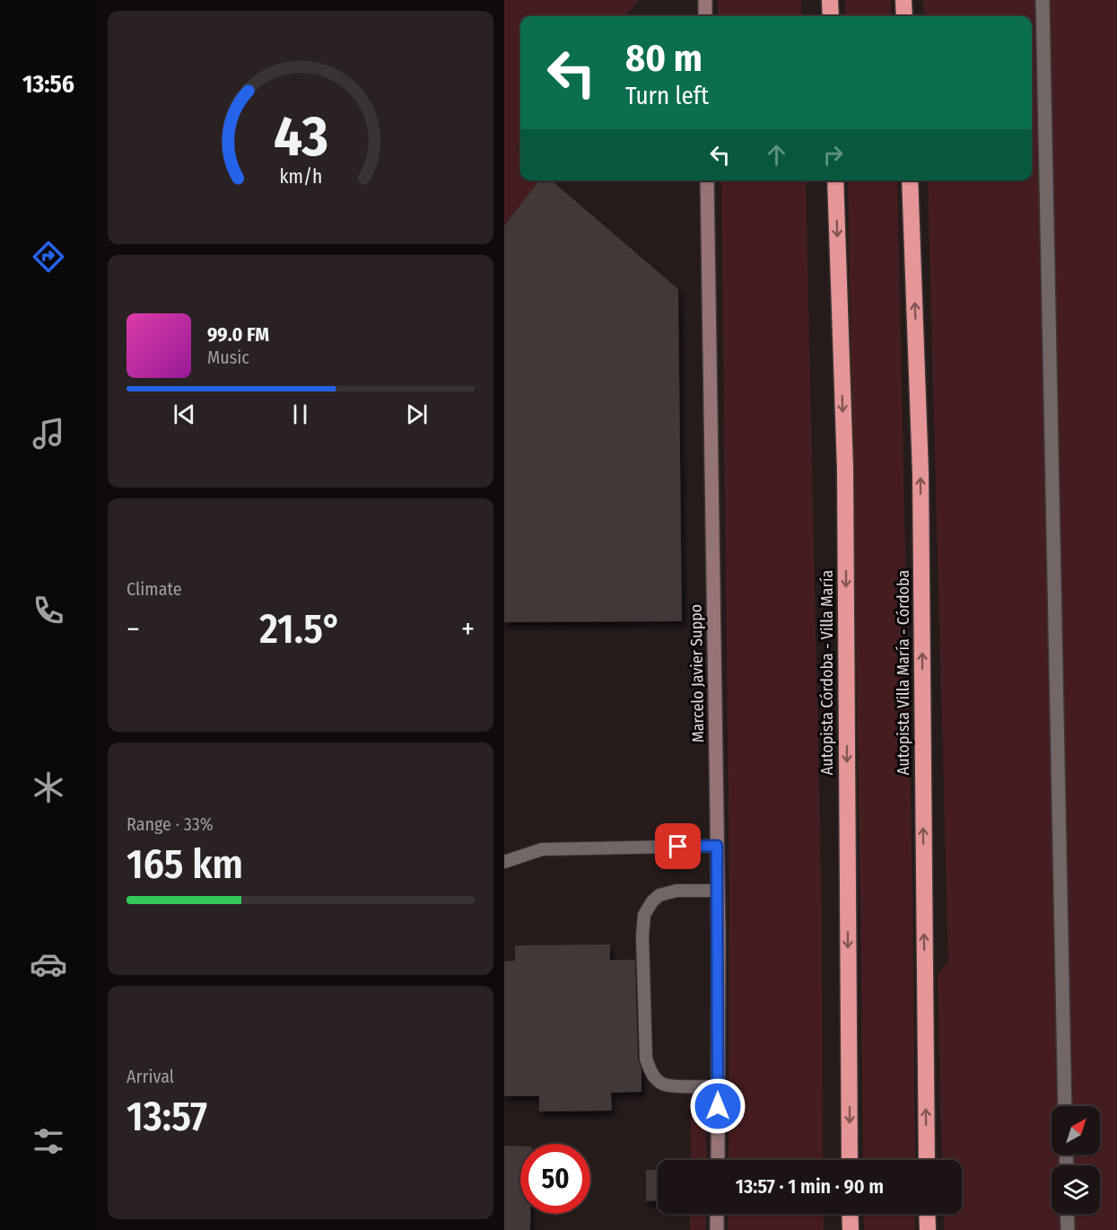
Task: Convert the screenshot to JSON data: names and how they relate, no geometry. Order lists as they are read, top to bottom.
{
  "streets": {
    "highway": ["Autopista Córdoba - Villa María", "Autopista Villa María - Córdoba"],
    "main road": ["Marcelo Javier Suppo"]
  },
  "one_way": ["Autopista Córdoba - Villa María", "Autopista Villa María - Córdoba"],
  "north": "top right",
  "page": {
    "tabs": "13:56",
    "turn": ["80 m", "Turn left"],
    "song": ["99.0 FM", "Music"],
    "tile": [
      "Climate",
      ["Range · 33%", "165 km"],
      ["Arrival", "13:57"]
    ],
    "heat": ["−", "21.5°", "+"],
    "limit": "50",
    "trip": "13:57 · 1 min · 90 m",
    "gauge": ["43", "km/h"]
  }
}
